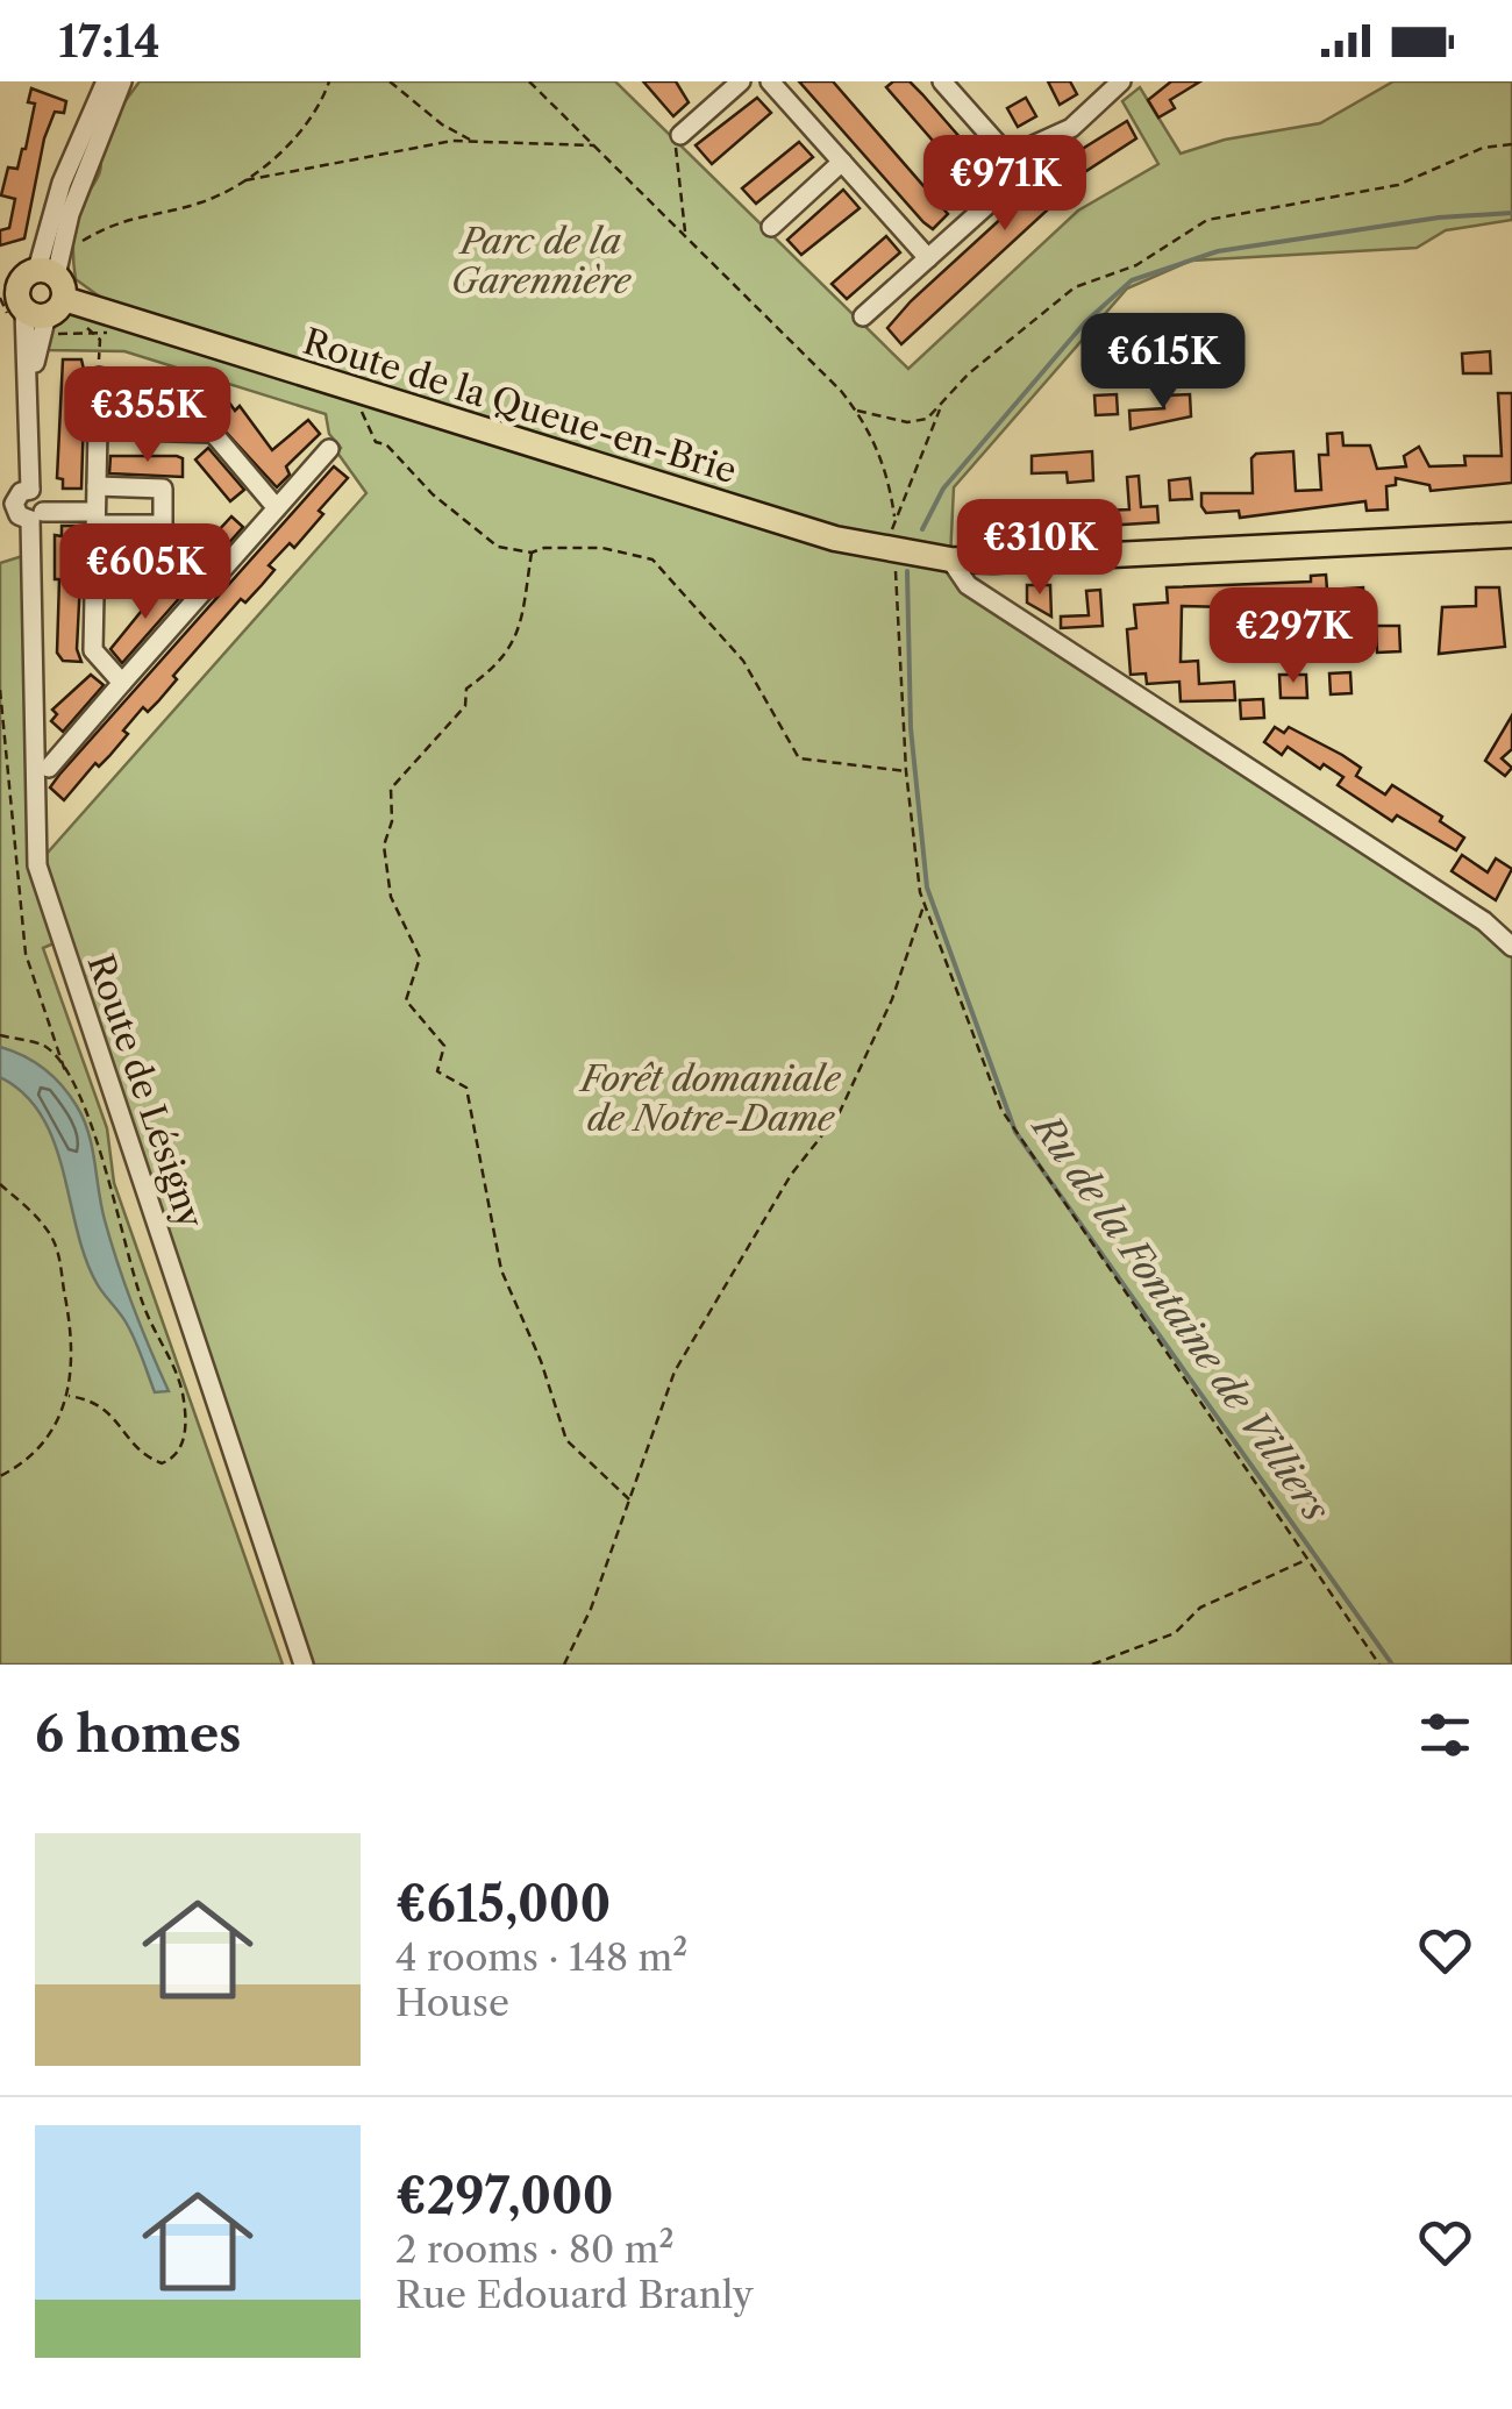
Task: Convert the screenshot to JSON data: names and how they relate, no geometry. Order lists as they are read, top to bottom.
{
  "streets": {
    "main road": ["Route de la Queue-en-Brie"],
    "street": ["Route de Lésigny"]
  },
  "crossings": [
    ["Route de la Queue-en-Brie", "Route de Lésigny"]
  ],
  "water": ["Ru de la Fontaine de Villiers"],
  "parks": ["Parc de la Garennière", "Forêt domaniale de Notre-Dame"],
  "page": {
    "status": "17:14",
    "price": [
      "€971K",
      "€615K",
      "€355K",
      "€310K",
      "€605K",
      "€297K"
    ],
    "heading": "6 homes",
    "list": [
      {
        "name": "€615,000",
        "note": "4 rooms · 148 m² · House"
      },
      {
        "name": "€297,000",
        "note": "2 rooms · 80 m² · Rue Edouard Branly"
      }
    ]
  }
}
